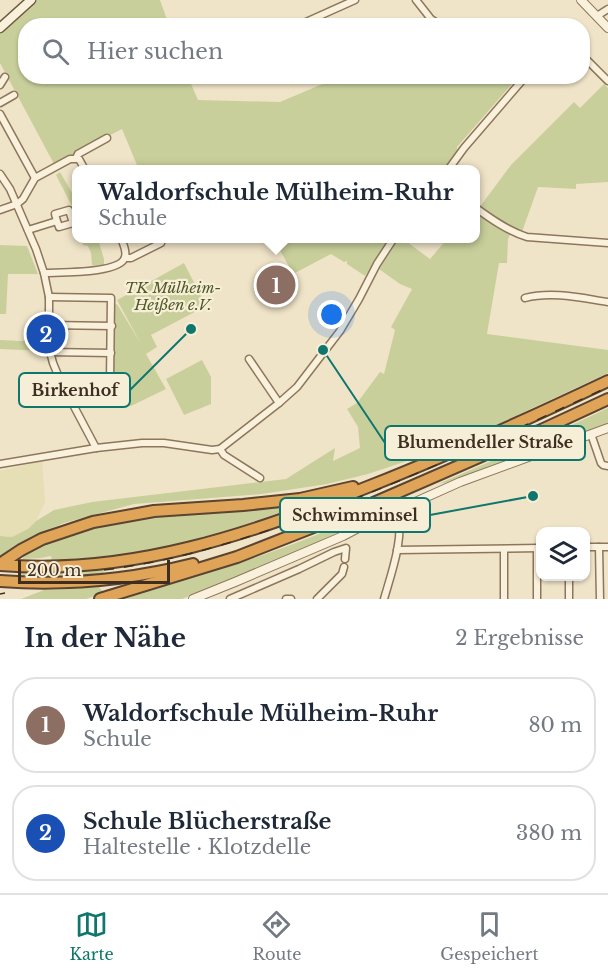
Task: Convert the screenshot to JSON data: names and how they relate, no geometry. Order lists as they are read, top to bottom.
{
  "parks": ["TK Mülheim- Heißen e.V."],
  "places": ["Birkenhof", "Blumendeller Straße", "Schwimminsel"],
  "scale_bar": "200 m",
  "page": {
    "search": "Hier suchen",
    "popup": ["Waldorfschule Mülheim-Ruhr", "Schule"],
    "pins": ["1", "2"],
    "scale": "200 m",
    "heading": ["In der Nähe", "2 Ergebnisse"],
    "list": [
      {
        "mark": "1",
        "name": "Waldorfschule Mülheim-Ruhr",
        "note": "Schule",
        "value": "80 m"
      },
      {
        "mark": "2",
        "name": "Schule Blücherstraße",
        "note": "Haltestelle · Klotzdelle",
        "value": "380 m"
      }
    ],
    "nav": ["Karte", "Route", "Gespeichert"]
  }
}
